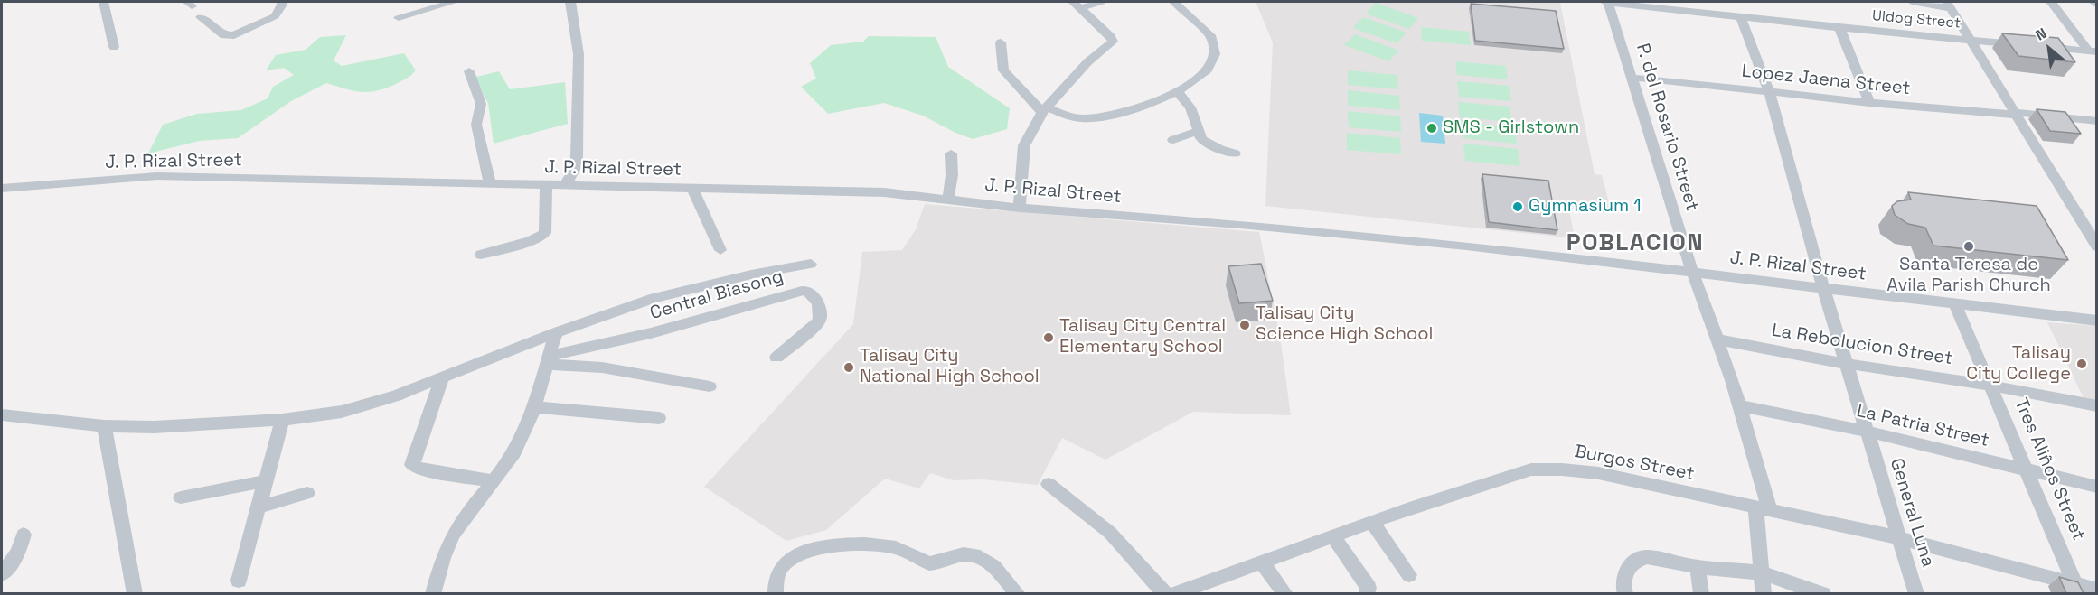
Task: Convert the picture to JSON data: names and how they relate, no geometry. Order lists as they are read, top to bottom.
{
  "streets": {
    "street": [
      "Uldog Street",
      "Lopez Jaena Street",
      "P. del Rosario Street",
      "J. P. Rizal Street",
      "Central Biasong",
      "La Rebolucion Street",
      "La Patria Street",
      "Burgos Street",
      "Tres Aliños Street",
      "General Luna"
    ]
  },
  "crossings": [
    ["Uldog Street", "P. del Rosario Street"],
    ["Uldog Street", "General Luna"],
    ["Lopez Jaena Street", "P. del Rosario Street"],
    ["Lopez Jaena Street", "General Luna"],
    ["P. del Rosario Street", "J. P. Rizal Street"],
    ["P. del Rosario Street", "La Rebolucion Street"],
    ["P. del Rosario Street", "La Patria Street"],
    ["P. del Rosario Street", "Burgos Street"],
    ["J. P. Rizal Street", "Tres Aliños Street"],
    ["J. P. Rizal Street", "General Luna"],
    ["La Rebolucion Street", "Tres Aliños Street"],
    ["La Rebolucion Street", "General Luna"],
    ["La Patria Street", "Tres Aliños Street"],
    ["La Patria Street", "General Luna"],
    ["Burgos Street", "Tres Aliños Street"],
    ["Burgos Street", "General Luna"]
  ],
  "districts": ["POBLACION"],
  "places": [
    "SMS - Girlstown",
    "Gymnasium 1",
    "Santa Teresa de Avila Parish Church",
    "Talisay City Science High School",
    "Talisay City Central Elementary School",
    "Talisay City College",
    "Talisay City National High School"
  ],
  "north": "top left"
}
